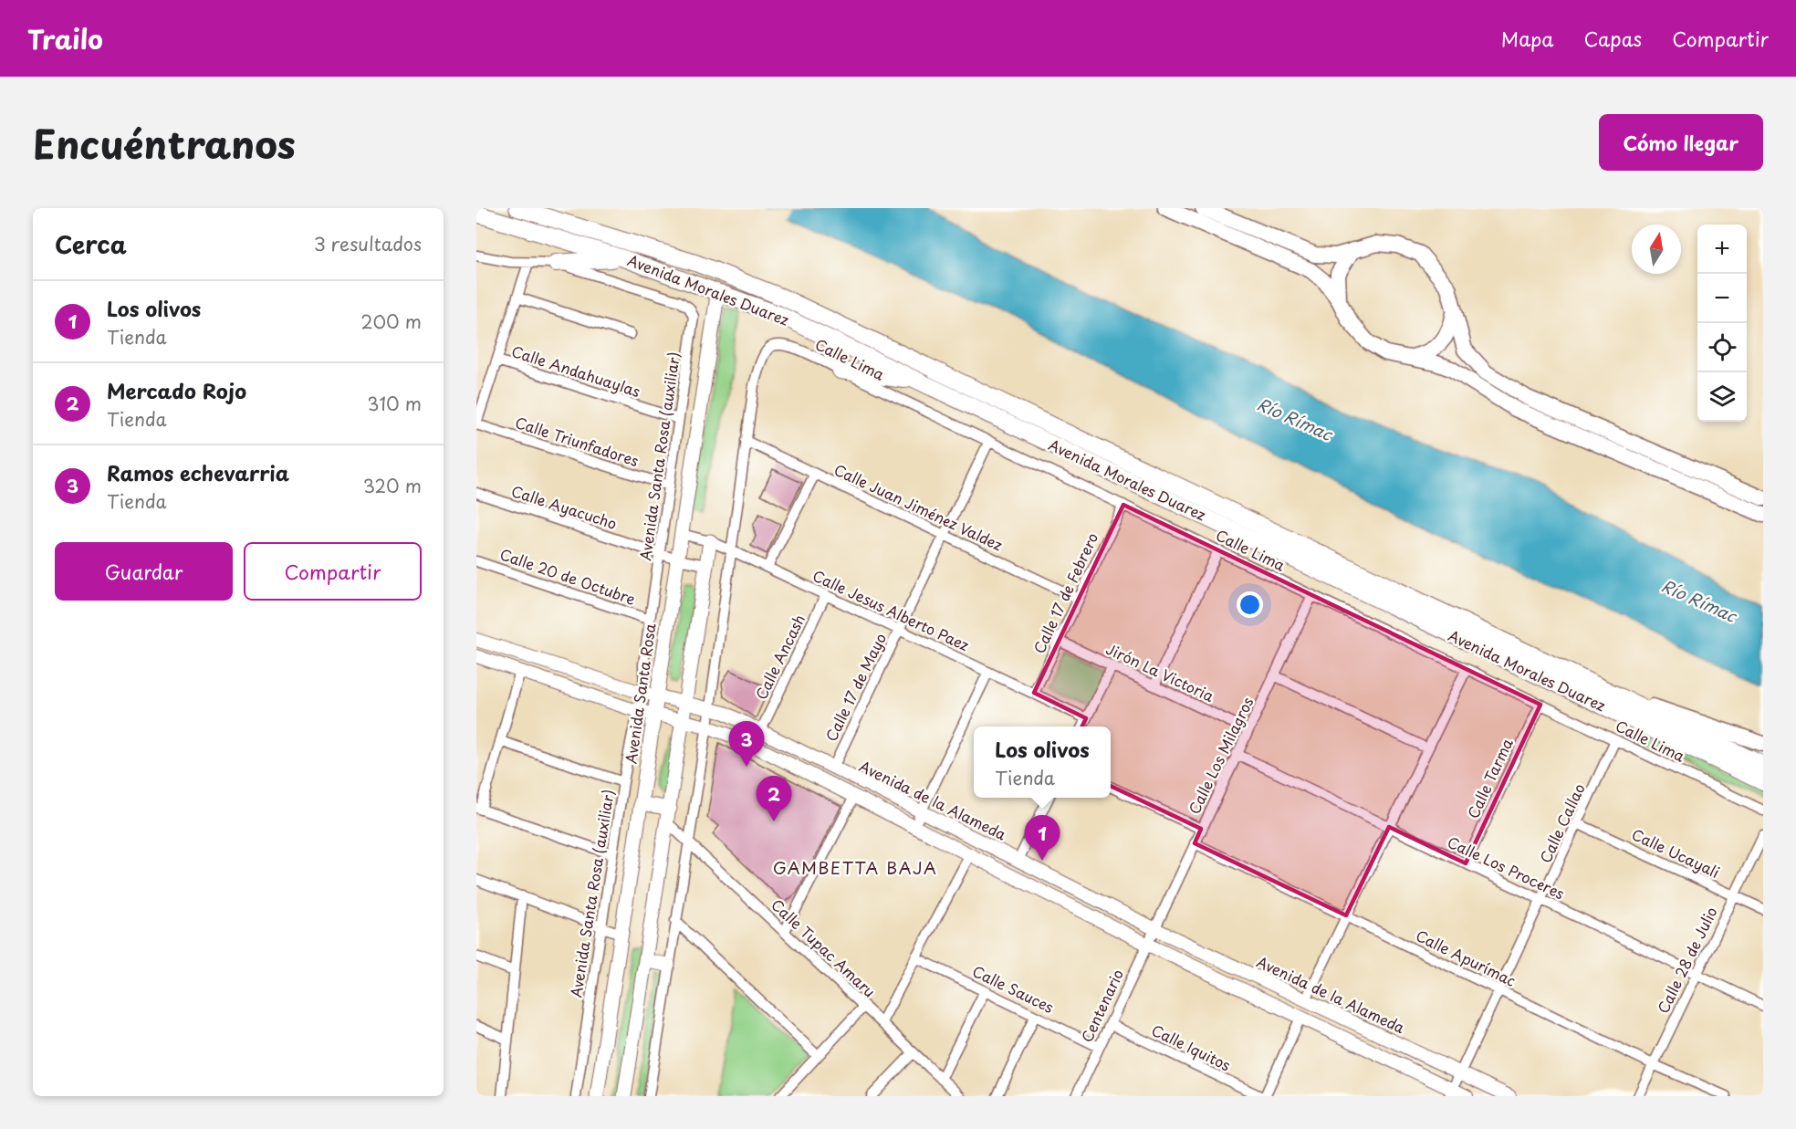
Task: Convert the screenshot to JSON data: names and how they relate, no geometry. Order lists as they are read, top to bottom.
{
  "streets": {
    "highway": ["Avenida Morales Duarez"],
    "main road": ["Avenida Santa Rosa"],
    "street": [
      "Calle Lima",
      "Calle Andahuaylas",
      "Calle Triunfadores",
      "Avenida Santa Rosa (auxiliar)",
      "Calle Ayacucho",
      "Calle Juan Jiménez Valdez",
      "Calle 20 de Octubre",
      "Calle 17 de Febrero",
      "Calle Jesus Alberto Paez",
      "Calle Ancash",
      "Jirón La Victoria",
      "Calle 17 de Mayo",
      "Calle Los Milagros",
      "Calle Tarma",
      "Avenida de la Alameda",
      "Calle Callao",
      "Calle Ucayali",
      "Calle Los Proceres",
      "Calle Tupac Amaru",
      "Calle Apurímac",
      "Calle 28 de Julio",
      "Calle Sauces",
      "Centenario",
      "Calle Iquitos"
    ]
  },
  "crossings": [
    ["Calle Lima", "Calle Juan Jiménez Valdez"],
    ["Calle Lima", "Calle 17 de Febrero"],
    ["Calle Lima", "Calle 17 de Mayo"],
    ["Calle Lima", "Calle Los Milagros"],
    ["Calle Lima", "Calle Tarma"],
    ["Calle Lima", "Calle Callao"],
    ["Calle Andahuaylas", "Avenida Santa Rosa (auxiliar)"],
    ["Calle Triunfadores", "Avenida Santa Rosa (auxiliar)"],
    ["Avenida Santa Rosa (auxiliar)", "Calle Ayacucho"],
    ["Avenida Santa Rosa (auxiliar)", "Calle 20 de Octubre"],
    ["Avenida Santa Rosa (auxiliar)", "Avenida Santa Rosa"],
    ["Avenida Santa Rosa (auxiliar)", "Avenida de la Alameda"],
    ["Calle Ayacucho", "Avenida Santa Rosa"],
    ["Calle Juan Jiménez Valdez", "Calle 17 de Febrero"],
    ["Calle Juan Jiménez Valdez", "Calle 17 de Mayo"],
    ["Calle 17 de Febrero", "Calle Jesus Alberto Paez"],
    ["Calle 17 de Febrero", "Jirón La Victoria"],
    ["Calle Jesus Alberto Paez", "Calle Ancash"],
    ["Calle Jesus Alberto Paez", "Calle 17 de Mayo"],
    ["Calle Jesus Alberto Paez", "Avenida Santa Rosa"],
    ["Calle Ancash", "Avenida de la Alameda"],
    ["Jirón La Victoria", "Calle Los Milagros"],
    ["Calle 17 de Mayo", "Avenida de la Alameda"],
    ["Avenida Santa Rosa", "Avenida de la Alameda"],
    ["Calle Los Milagros", "Avenida de la Alameda"],
    ["Calle Los Milagros", "Calle Los Proceres"],
    ["Calle Los Milagros", "Calle Apurímac"],
    ["Calle Los Milagros", "Centenario"],
    ["Calle Tarma", "Calle Los Proceres"],
    ["Avenida de la Alameda", "Calle Callao"],
    ["Avenida de la Alameda", "Centenario"],
    ["Calle Callao", "Calle Ucayali"],
    ["Calle Callao", "Calle Los Proceres"],
    ["Calle Callao", "Calle Apurímac"],
    ["Calle Ucayali", "Calle 28 de Julio"],
    ["Calle Los Proceres", "Calle 28 de Julio"],
    ["Calle Apurímac", "Calle 28 de Julio"],
    ["Calle Sauces", "Centenario"],
    ["Centenario", "Calle Iquitos"]
  ],
  "districts": ["GAMBETTA BAJA"],
  "water": ["Río Rímac"],
  "north": "top",
  "page": {
    "header": "Trailo",
    "nav": ["Mapa", "Capas", "Compartir"],
    "title": "Encuéntranos",
    "buttons": [
      "Cómo llegar",
      ["Guardar", "Compartir"]
    ],
    "heading": ["Cerca", "3 resultados"],
    "map_buttons": ["+", "−"],
    "list": [
      {
        "mark": "1",
        "name": "Los olivos",
        "note": "Tienda",
        "value": "200 m"
      },
      {
        "mark": "2",
        "name": "Mercado Rojo",
        "note": "Tienda",
        "value": "310 m"
      },
      {
        "mark": "3",
        "name": "Ramos echevarria",
        "note": "Tienda",
        "value": "320 m"
      }
    ],
    "pins": ["3", "2", "1"],
    "popup": ["Los olivos", "Tienda"]
  }
}
